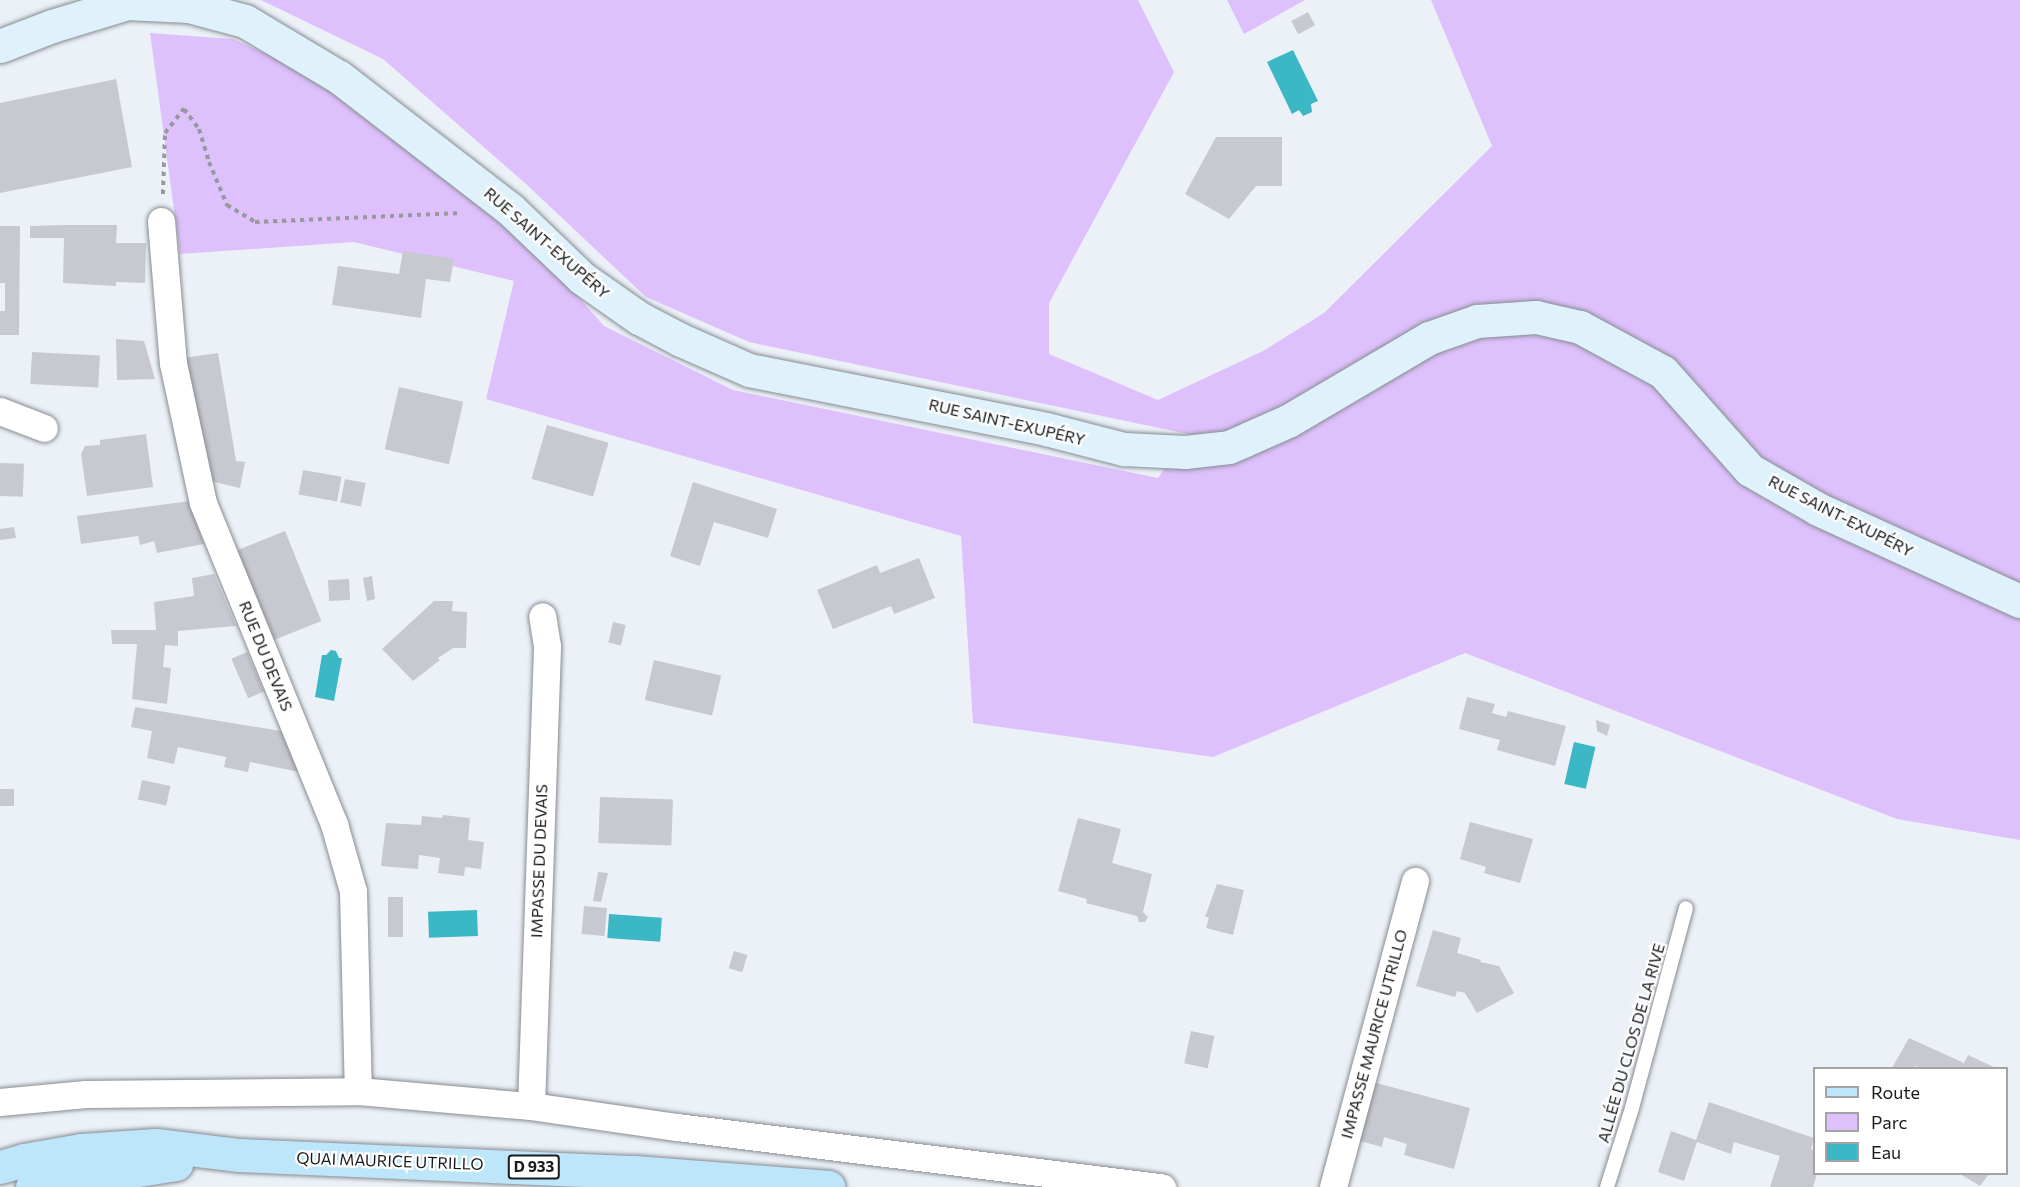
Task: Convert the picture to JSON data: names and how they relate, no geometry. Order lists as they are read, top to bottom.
{
  "streets": {
    "main road": ["QUAI MAURICE UTRILLO", "D 933"],
    "street": [
      "RUE SAINT-EXUPÉRY",
      "RUE DU DEVAIS",
      "IMPASSE DU DEVAIS",
      "IMPASSE MAURICE UTRILLO"
    ],
    "lane": ["ALLÉE DU CLOS DE LA RIVE"]
  },
  "legend": ["Route", "Parc", "Eau"]
}
